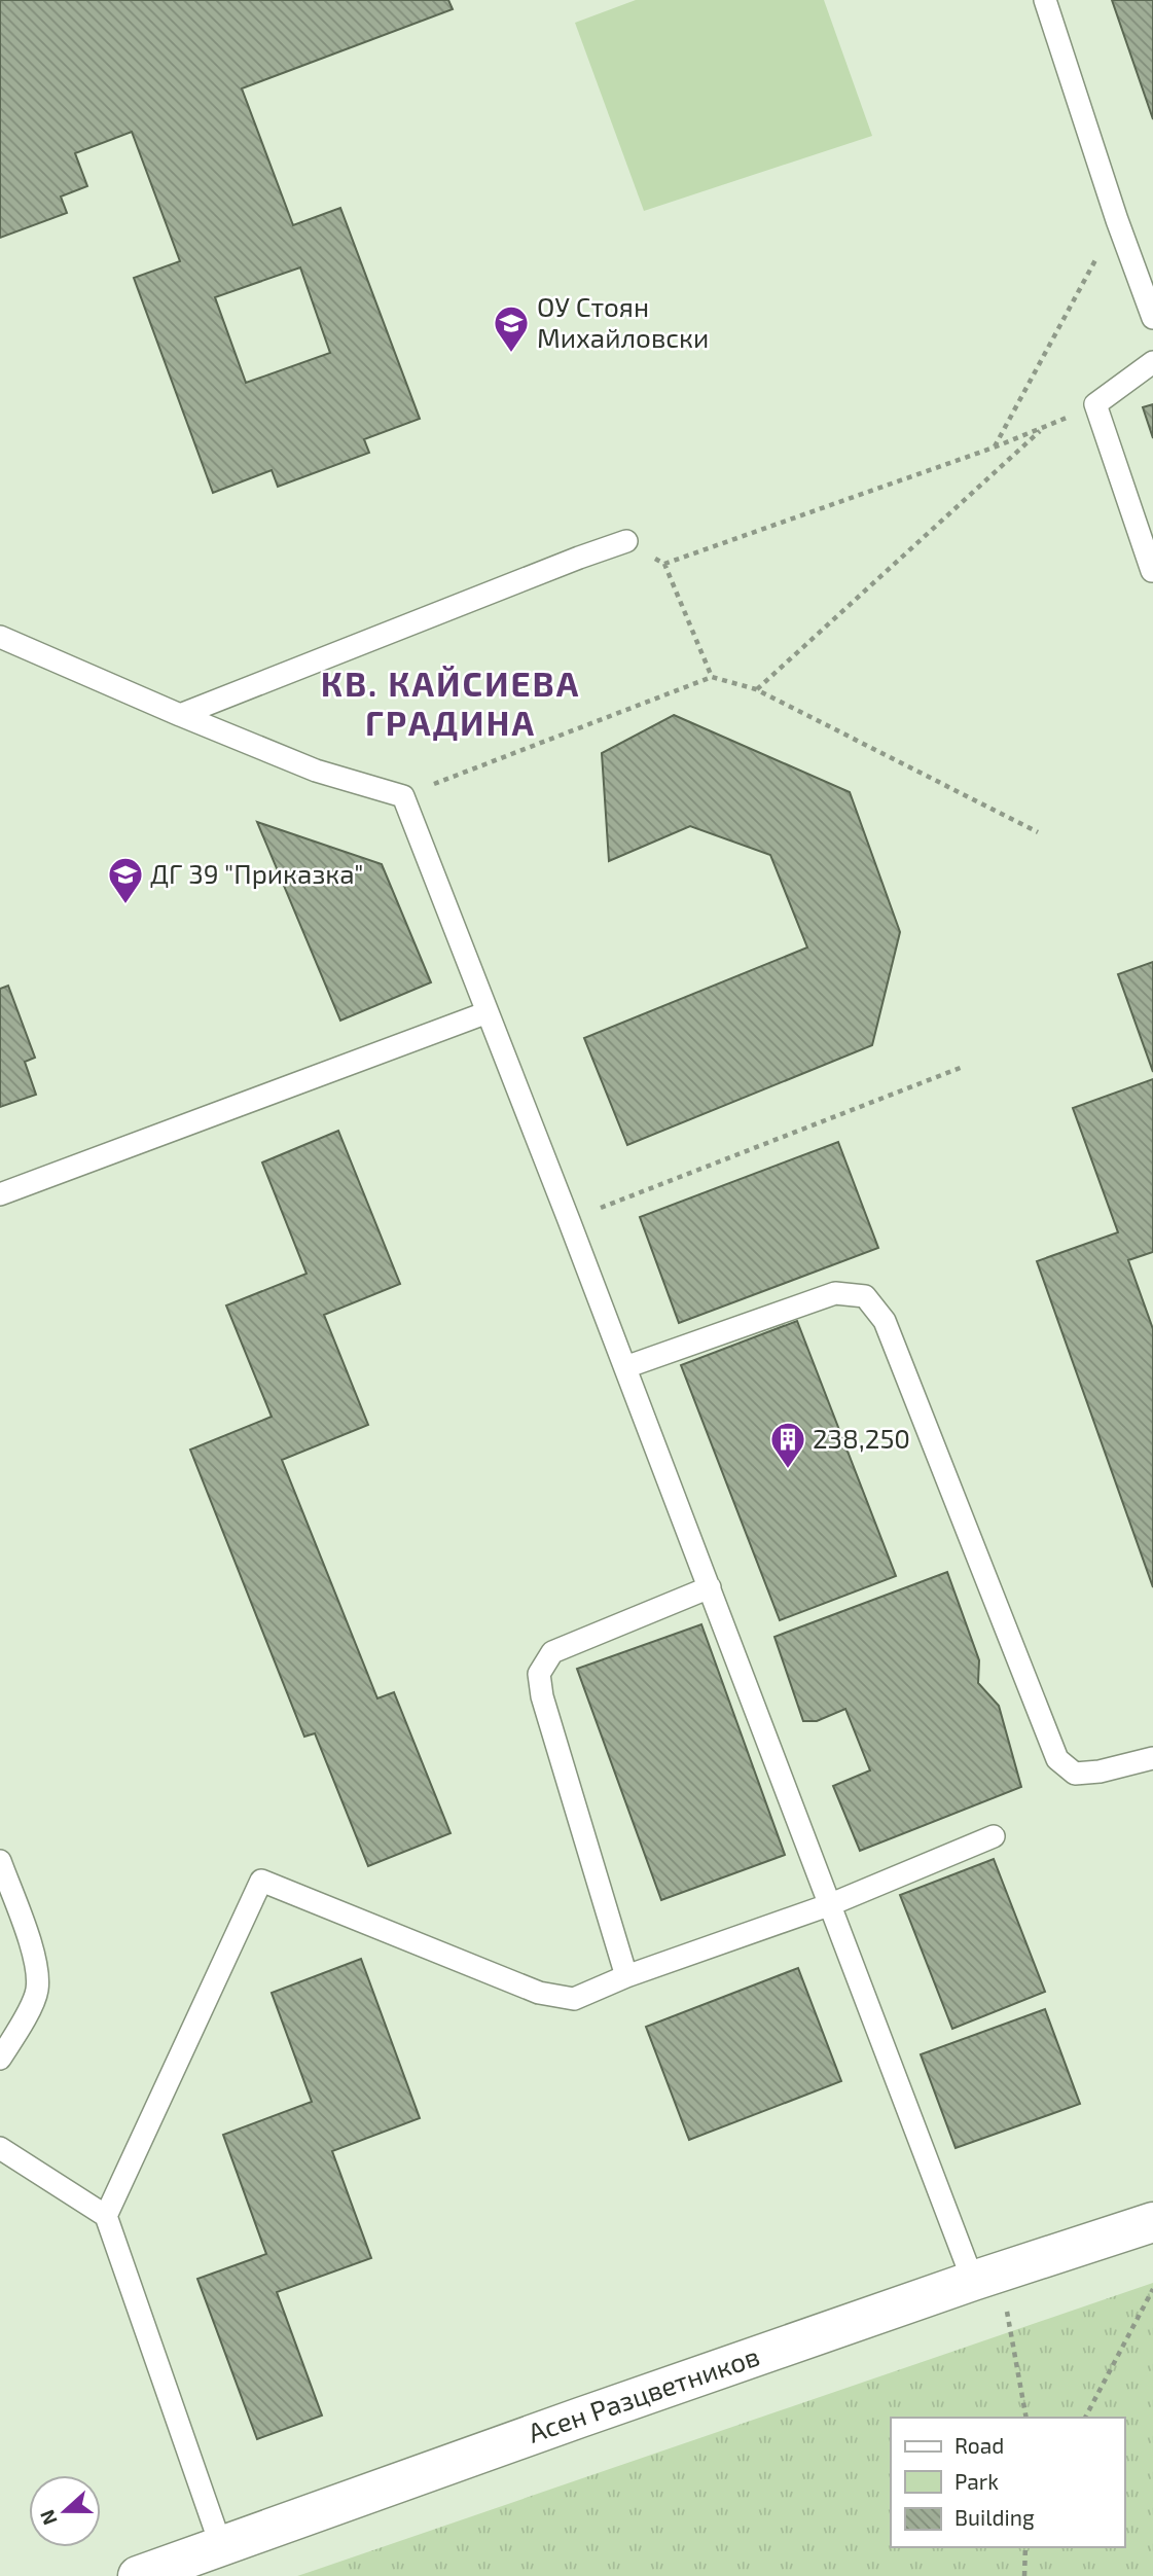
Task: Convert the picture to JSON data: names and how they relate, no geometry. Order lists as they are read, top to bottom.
{
  "streets": {
    "street": ["Асен Разцветников"]
  },
  "districts": ["КВ. КАЙСИЕВА ГРАДИНА"],
  "places": {
    "school or university": ["ОУ Стоян Михайловски", "ДГ 39 \"Приказка\""],
    "building": ["238,250"]
  },
  "legend": ["Road", "Park", "Building"],
  "north": "left"
}
